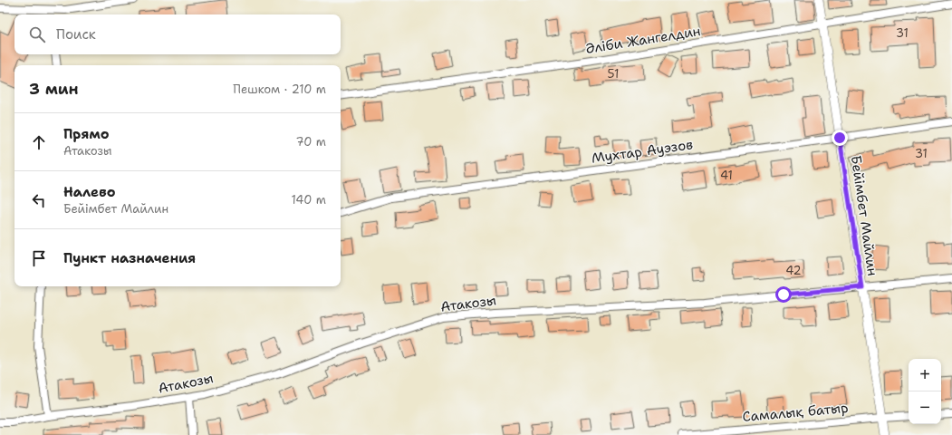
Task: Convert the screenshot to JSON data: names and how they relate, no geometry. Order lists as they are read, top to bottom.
{
  "streets": {
    "street": [
      "Әліби Жангелдин",
      "Мухтар Ауэзов",
      "Бейімбет Майлин",
      "Атакозы",
      "Самалық батыр"
    ]
  },
  "crossings": [
    ["Әліби Жангелдин", "Бейімбет Майлин"],
    ["Мухтар Ауэзов", "Бейімбет Майлин"],
    ["Бейімбет Майлин", "Атакозы"],
    ["Бейімбет Майлин", "Самалық батыр"]
  ],
  "house_numbers": [
    "31",
    "51",
    "31",
    "41",
    "42"
  ],
  "page": {
    "search": "Поиск",
    "heading": ["3 мин", "Пешком · 210 m"],
    "list": [
      ["Прямо", "Атакозы", "70 m"],
      ["Налево", "Бейімбет Майлин", "140 m"],
      "Пункт назначения"
    ],
    "map_buttons": ["+", "−"]
  }
}
